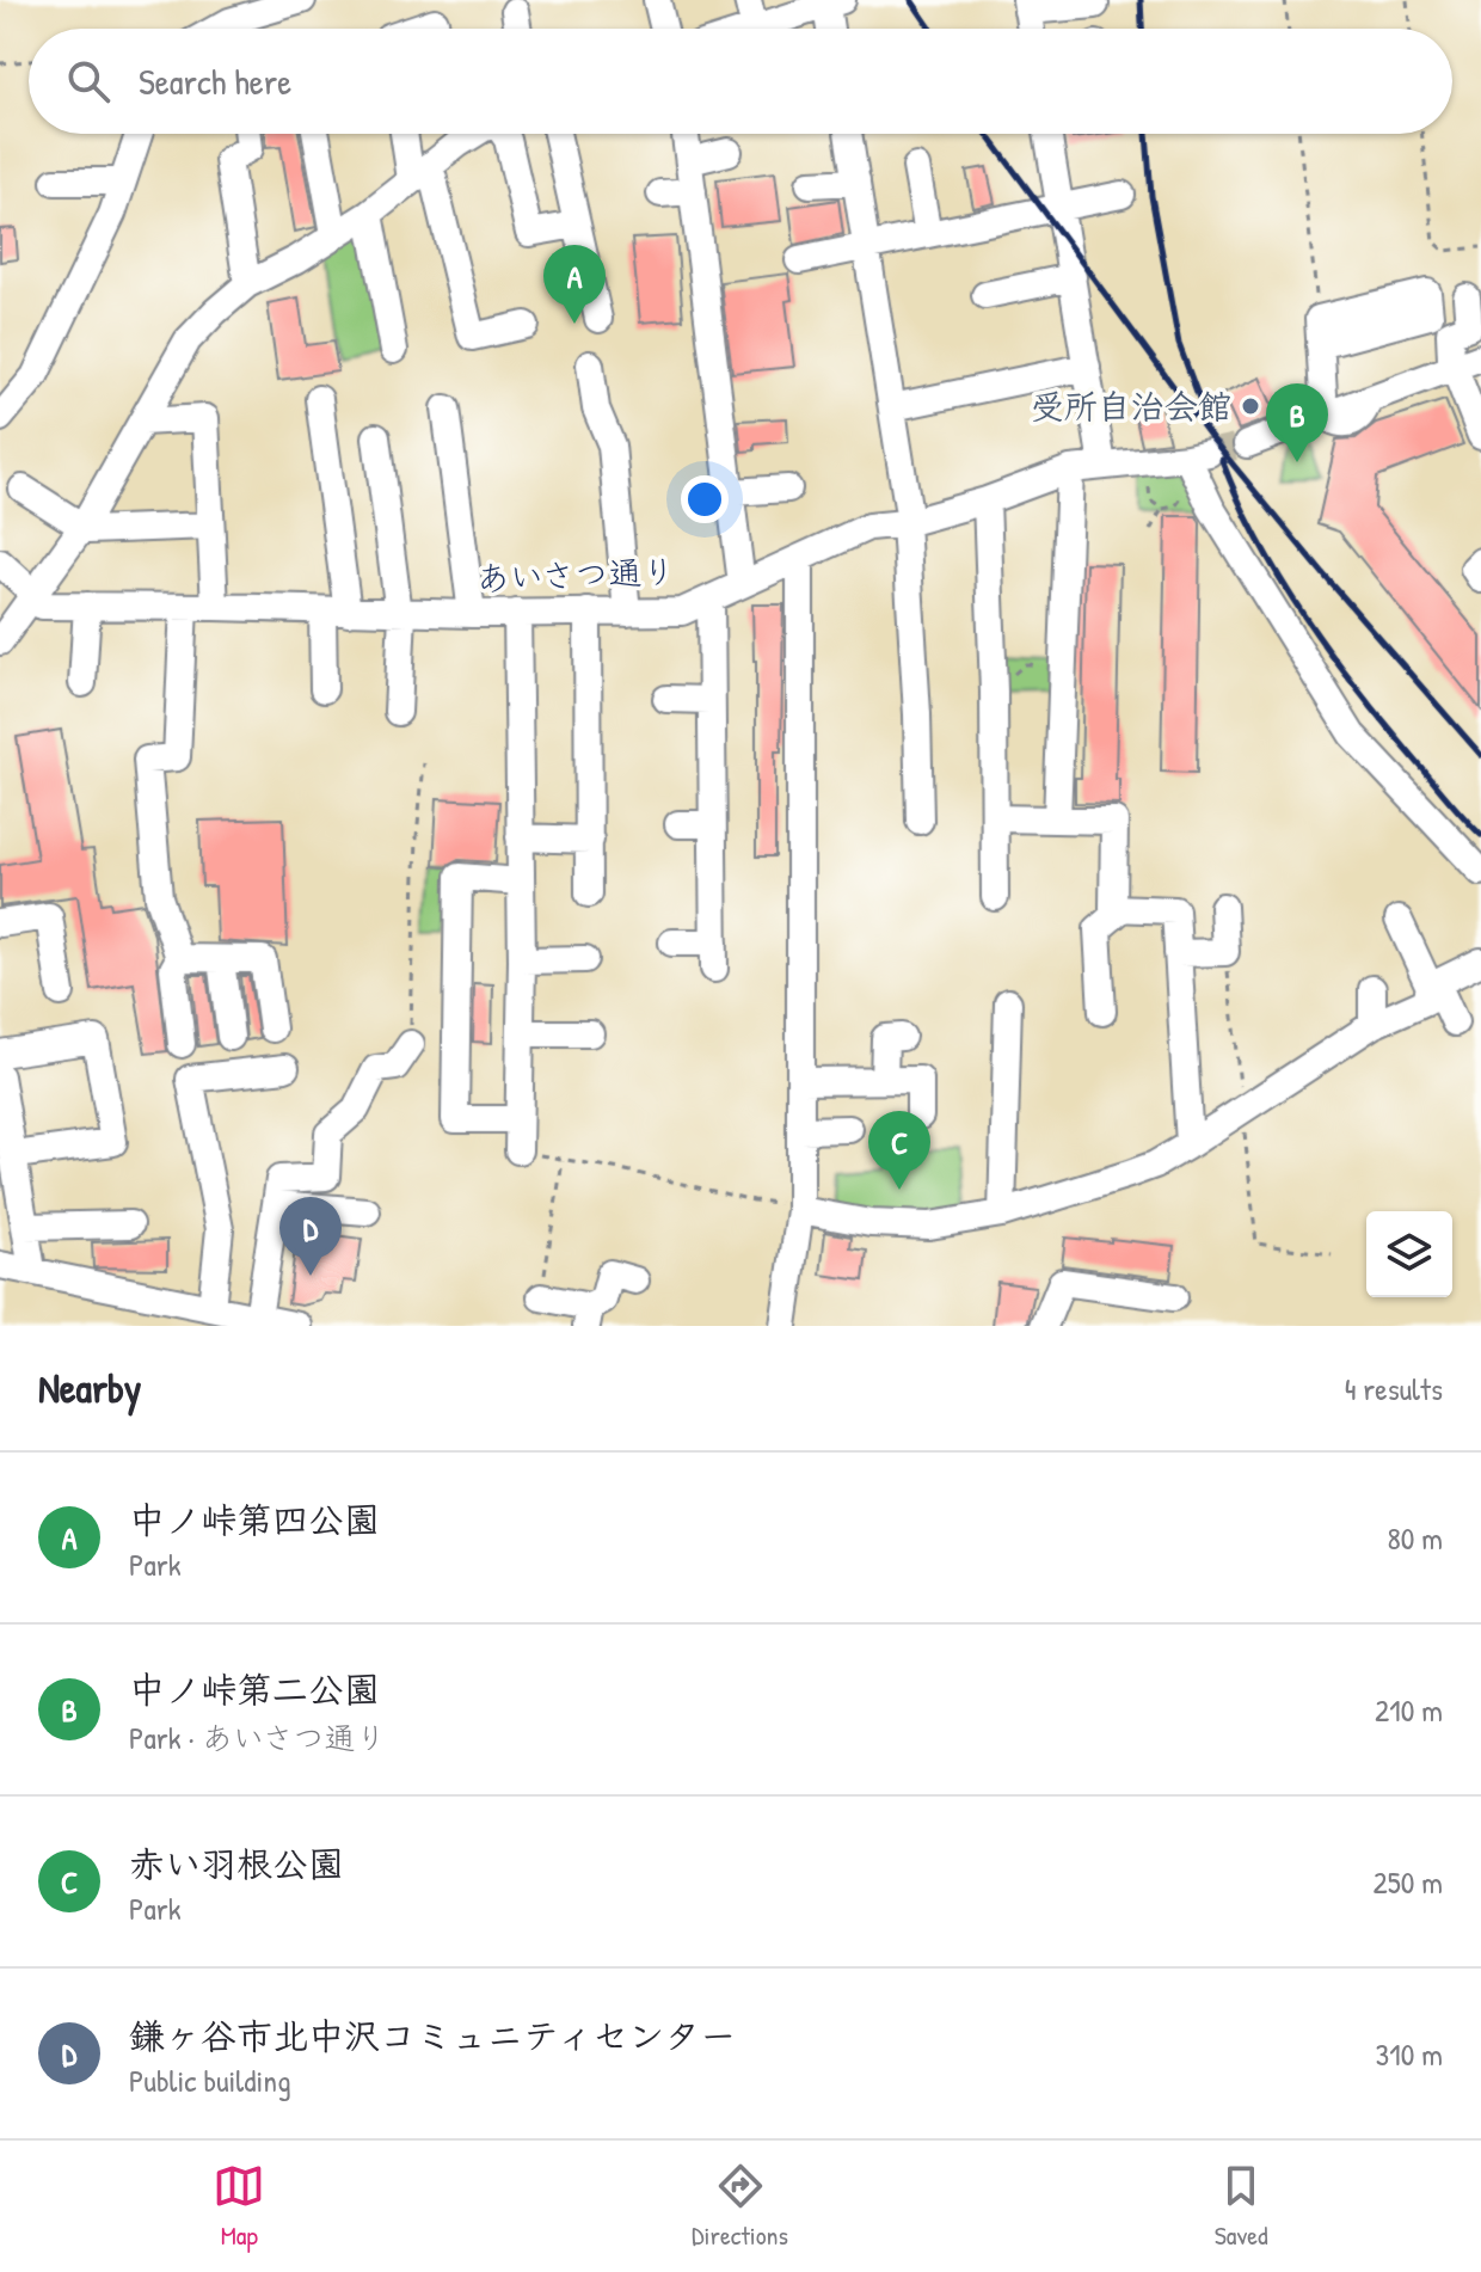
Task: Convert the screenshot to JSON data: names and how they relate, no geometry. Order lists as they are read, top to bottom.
{
  "streets": {
    "street": ["あいさつ通り"]
  },
  "places": ["受所自治会館"],
  "page": {
    "search": "Search here",
    "pins": [
      "A",
      "B",
      "C",
      "D"
    ],
    "heading": ["Nearby", "4 results"],
    "list": [
      {
        "mark": "A",
        "name": "中ノ峠第四公園",
        "note": "Park",
        "value": "80 m"
      },
      {
        "mark": "B",
        "name": "中ノ峠第二公園",
        "note": "Park · あいさつ通り",
        "value": "210 m"
      },
      {
        "mark": "C",
        "name": "赤い羽根公園",
        "note": "Park",
        "value": "250 m"
      },
      {
        "mark": "D",
        "name": "鎌ヶ谷市北中沢コミュニティセンター",
        "note": "Public building",
        "value": "310 m"
      }
    ],
    "nav": ["Map", "Directions", "Saved"]
  }
}
